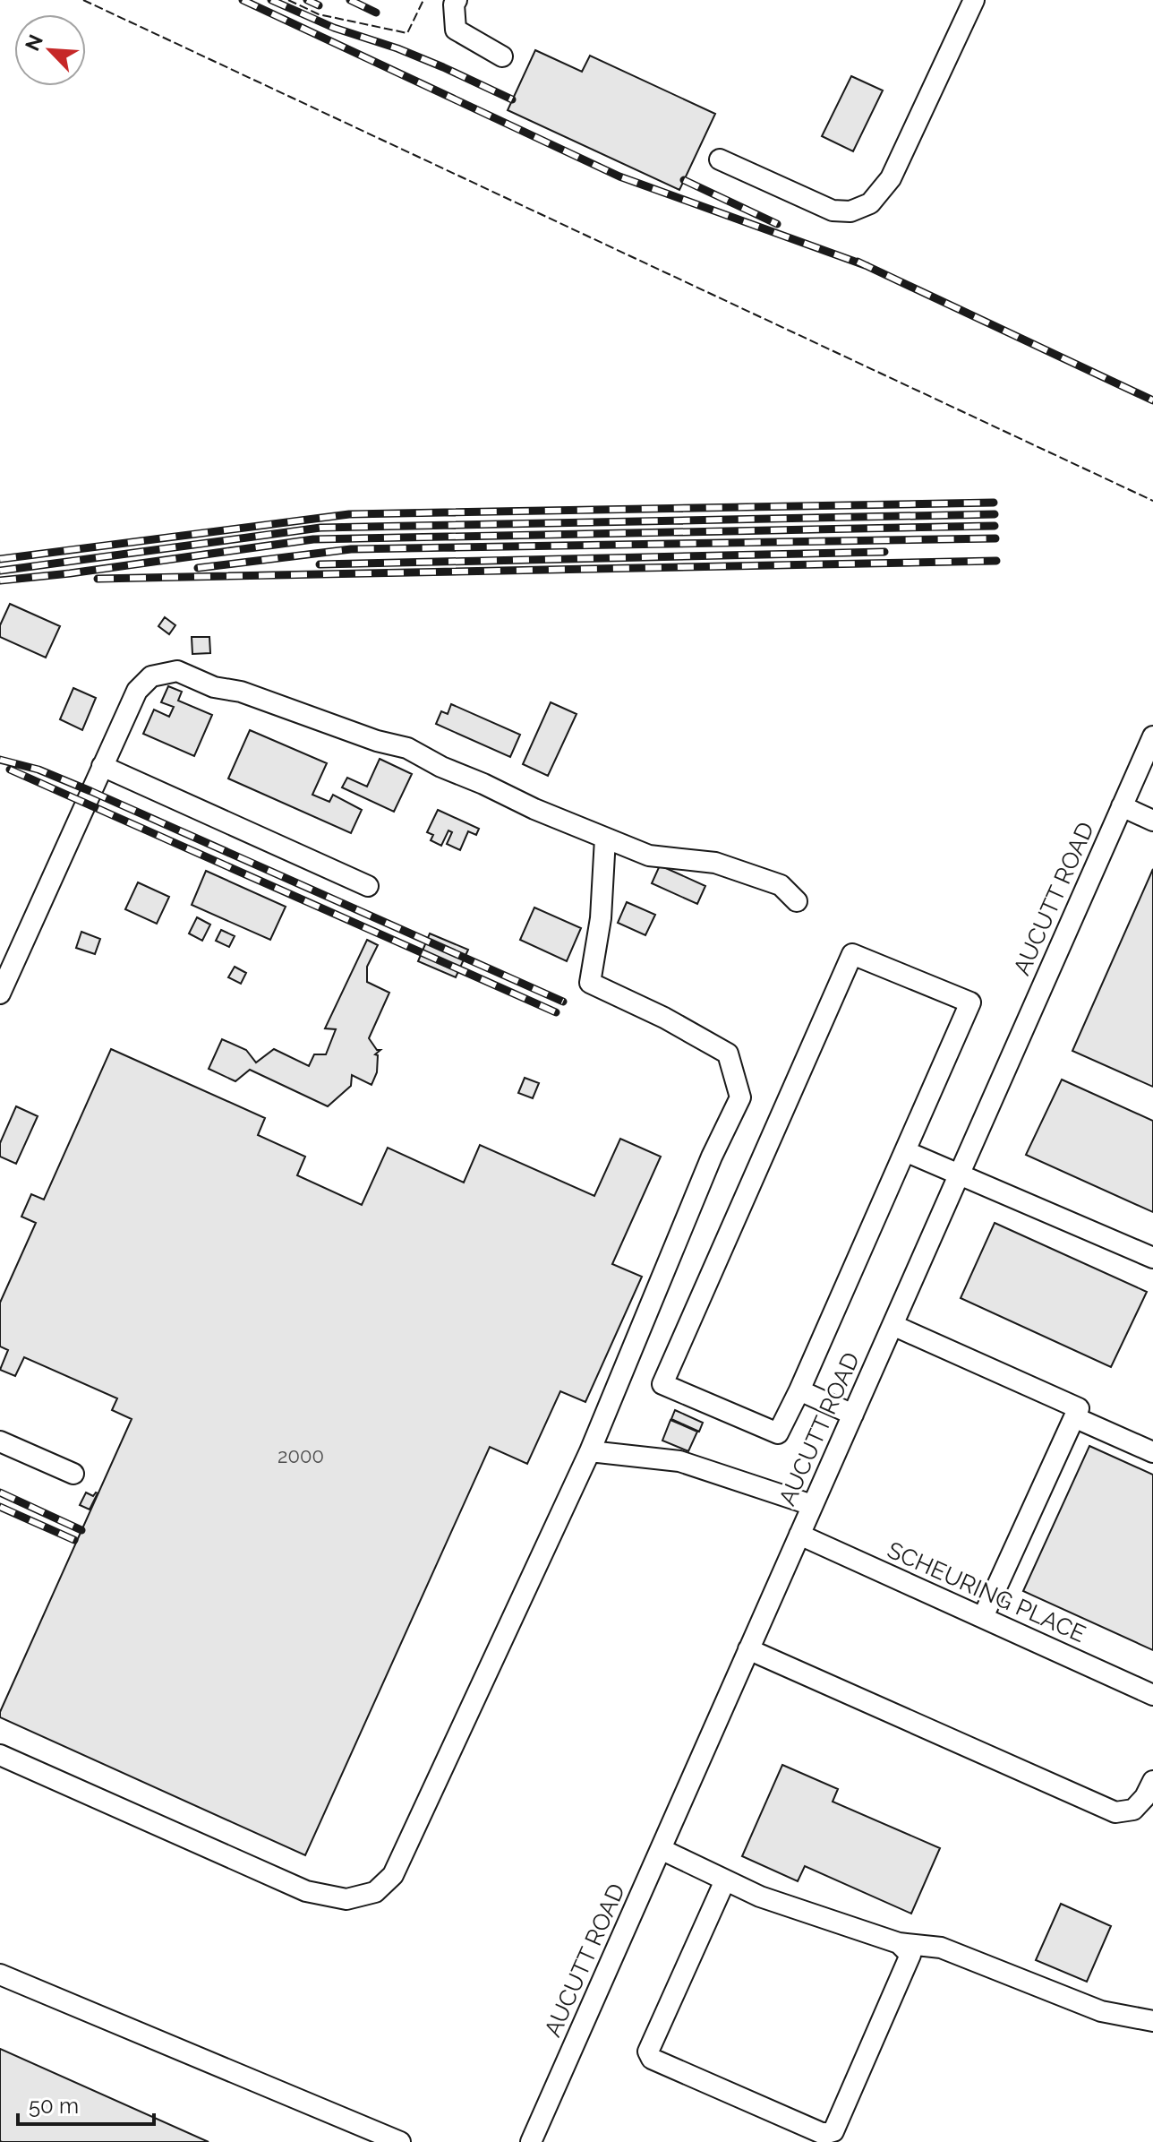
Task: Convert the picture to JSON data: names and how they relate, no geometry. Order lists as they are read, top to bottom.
{
  "streets": {
    "street": ["AUCUTT ROAD", "SCHEURING PLACE"]
  },
  "crossings": [
    ["AUCUTT ROAD", "SCHEURING PLACE"]
  ],
  "house_numbers": ["2000"],
  "scale_bar": "50 m",
  "north": "top left"
}
